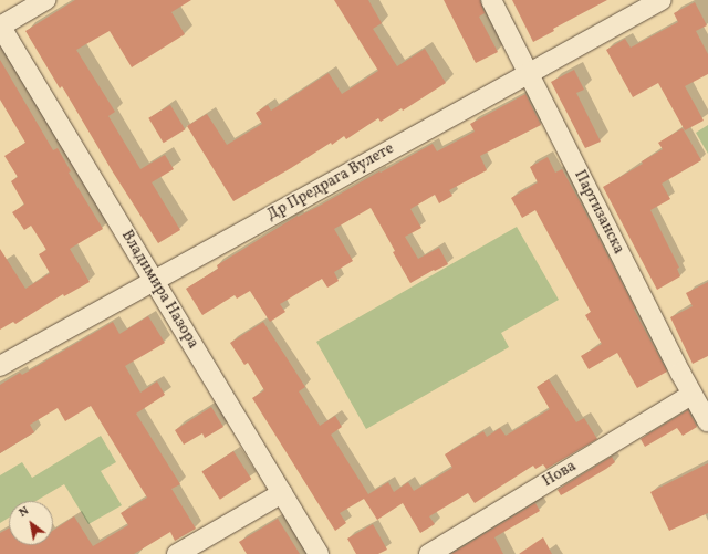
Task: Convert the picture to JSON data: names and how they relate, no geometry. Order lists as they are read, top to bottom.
{
  "streets": {
    "street": [
      "Др Предрага Вулете",
      "Партизанска",
      "Владимира Назора",
      "Нова"
    ]
  },
  "crossings": [
    ["Др Предрага Вулете", "Партизанска"],
    ["Др Предрага Вулете", "Владимира Назора"],
    ["Партизанска", "Нова"]
  ],
  "north": "top left"
}
